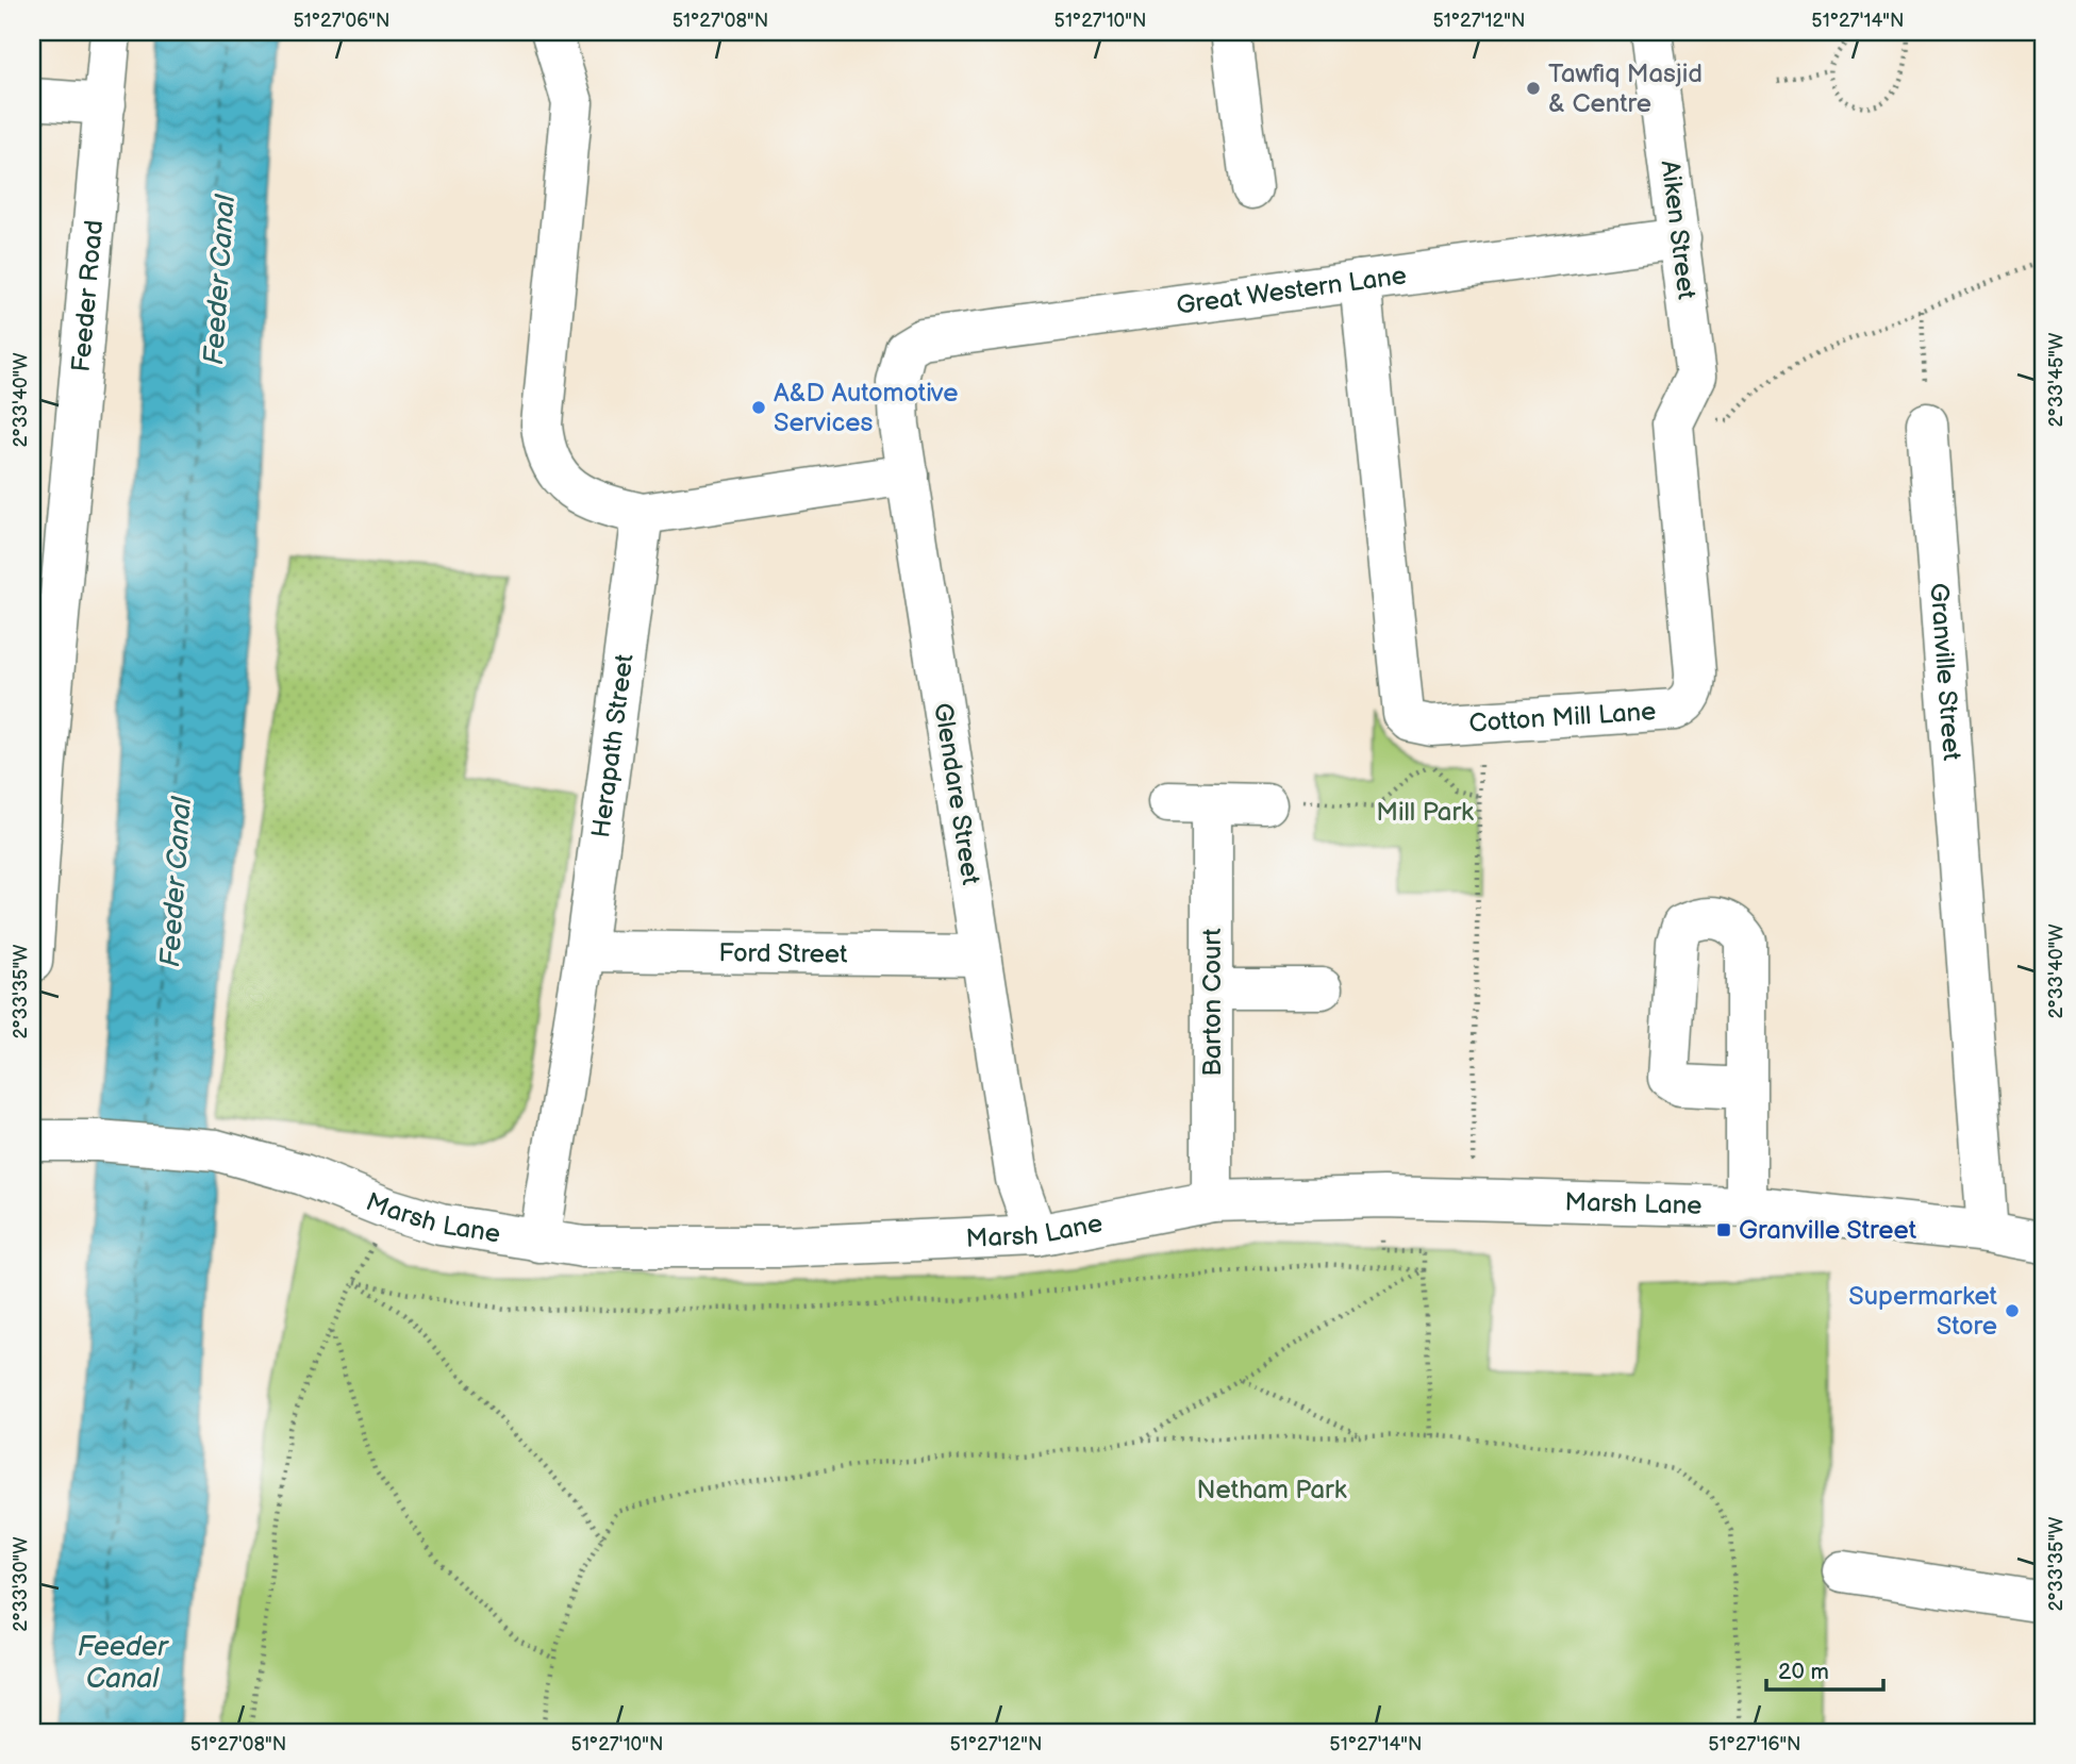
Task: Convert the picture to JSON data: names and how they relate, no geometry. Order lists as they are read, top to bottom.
{
  "streets": {
    "street": [
      "Aiken Street",
      "Great Western Lane",
      "Feeder Road",
      "Granville Street",
      "Cotton Mill Lane",
      "Herapath Street",
      "Glendare Street",
      "Ford Street",
      "Barton Court",
      "Marsh Lane"
    ]
  },
  "crossings": [
    ["Aiken Street", "Great Western Lane"],
    ["Aiken Street", "Cotton Mill Lane"],
    ["Great Western Lane", "Cotton Mill Lane"],
    ["Great Western Lane", "Glendare Street"],
    ["Granville Street", "Marsh Lane"],
    ["Herapath Street", "Ford Street"],
    ["Herapath Street", "Marsh Lane"],
    ["Glendare Street", "Ford Street"],
    ["Glendare Street", "Marsh Lane"],
    ["Barton Court", "Marsh Lane"]
  ],
  "water": ["Feeder Canal"],
  "parks": ["Mill Park", "Netham Park"],
  "places": {
    "other": ["Tawfiq Masjid & Centre", "A&D Automotive Services", "Supermarket Store"],
    "transit": ["Granville Street"]
  },
  "scale_bar": "20 m",
  "coordinates": [
    "51°27'06\"N",
    "51°27'08\"N",
    "51°27'10\"N",
    "51°27'12\"N",
    "51°27'14\"N",
    "2°33'45\"W",
    "2°33'40\"W",
    "2°33'35\"W",
    "2°33'30\"W",
    "51°27'16\"N"
  ]
}
